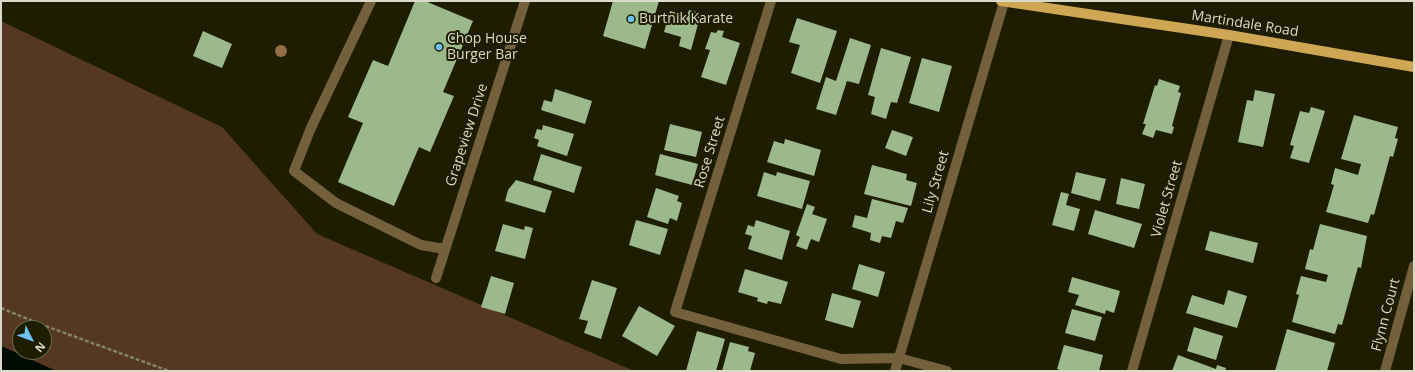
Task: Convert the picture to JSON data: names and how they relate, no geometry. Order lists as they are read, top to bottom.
{
  "streets": {
    "main road": ["Martindale Road"],
    "street": [
      "Grapeview Drive",
      "Rose Street",
      "Lily Street",
      "Violet Street",
      "Flynn Court"
    ]
  },
  "crossings": [
    ["Martindale Road", "Lily Street"],
    ["Martindale Road", "Violet Street"],
    ["Rose Street", "Lily Street"]
  ],
  "places": ["Burtnik Karate", "Chop House Burger Bar"],
  "north": "bottom right"
}
